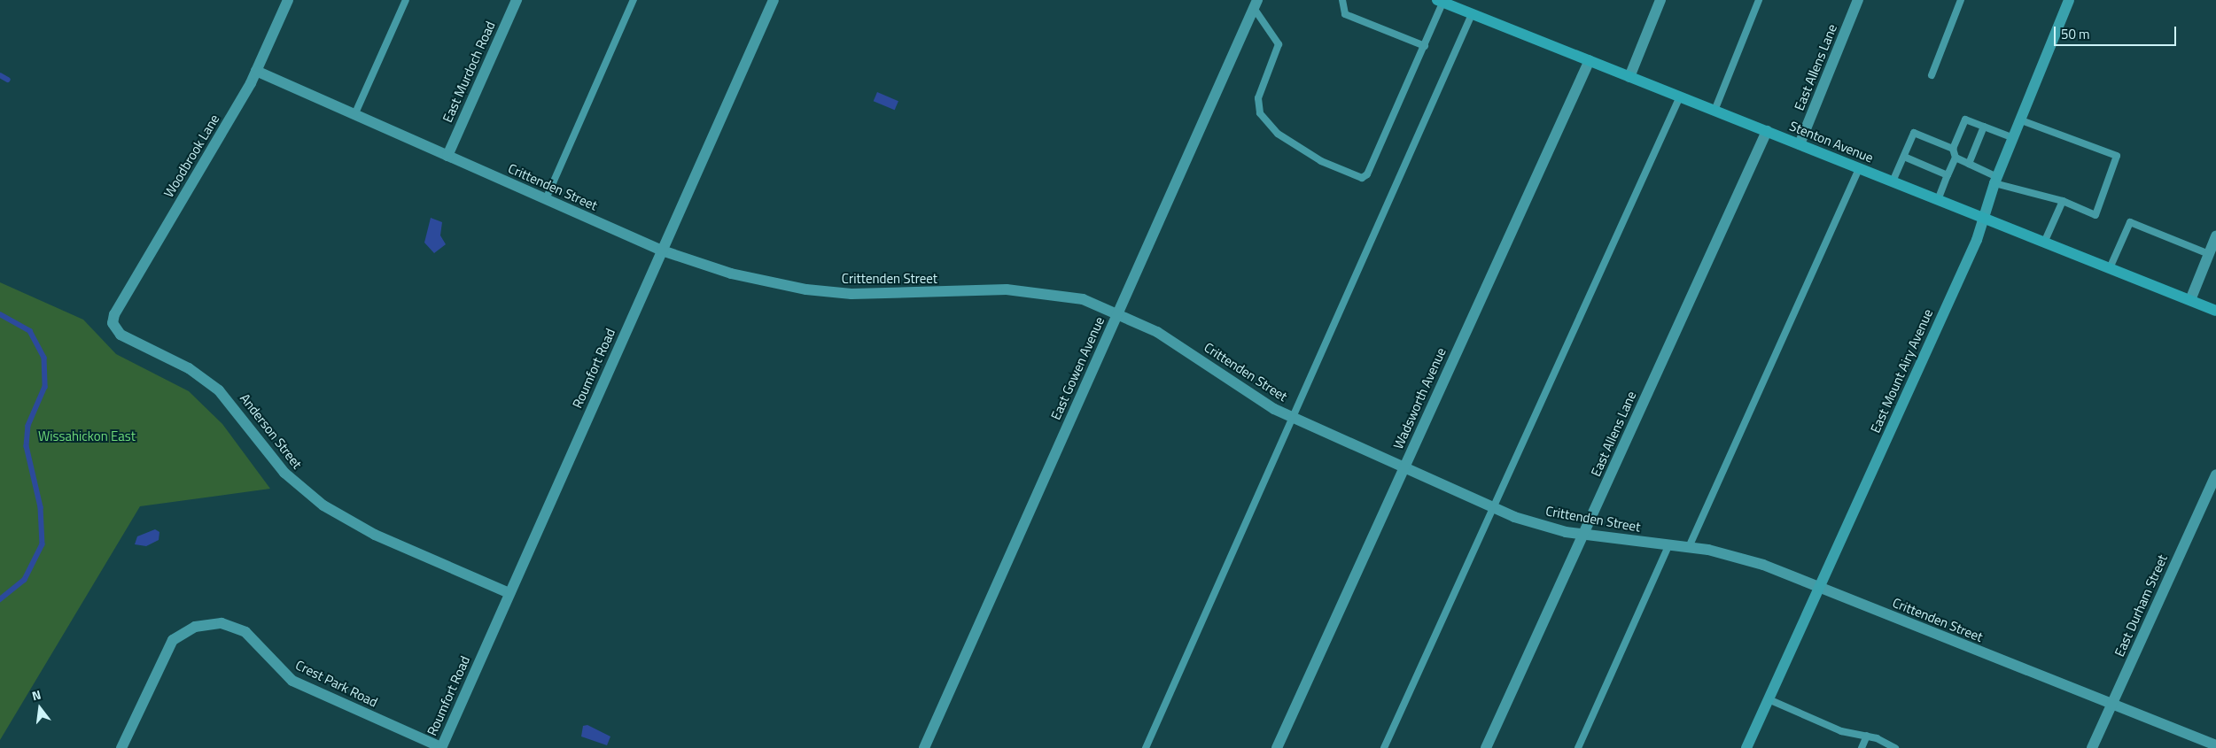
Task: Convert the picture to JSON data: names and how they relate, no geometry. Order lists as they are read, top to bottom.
{
  "streets": {
    "main road": ["Stenton Avenue", "East Mount Airy Avenue"],
    "street": [
      "East Allens Lane",
      "East Murdoch Road",
      "Woodbrook Lane",
      "Crittenden Street",
      "Roumfort Road",
      "East Gowen Avenue",
      "Wadsworth Avenue",
      "Anderson Street",
      "East Durham Street",
      "Crest Park Road"
    ]
  },
  "crossings": [
    ["East Allens Lane", "Stenton Avenue"],
    ["East Allens Lane", "Crittenden Street"],
    ["East Murdoch Road", "Crittenden Street"],
    ["Stenton Avenue", "East Mount Airy Avenue"],
    ["Stenton Avenue", "Wadsworth Avenue"],
    ["Woodbrook Lane", "Crittenden Street"],
    ["Woodbrook Lane", "Anderson Street"],
    ["Crittenden Street", "Roumfort Road"],
    ["Crittenden Street", "East Gowen Avenue"],
    ["Crittenden Street", "East Mount Airy Avenue"],
    ["Crittenden Street", "Wadsworth Avenue"],
    ["Crittenden Street", "East Durham Street"],
    ["Roumfort Road", "Anderson Street"],
    ["Roumfort Road", "Crest Park Road"]
  ],
  "parks": ["Wissahickon East"],
  "scale_bar": "50 m",
  "north": "top"
}
